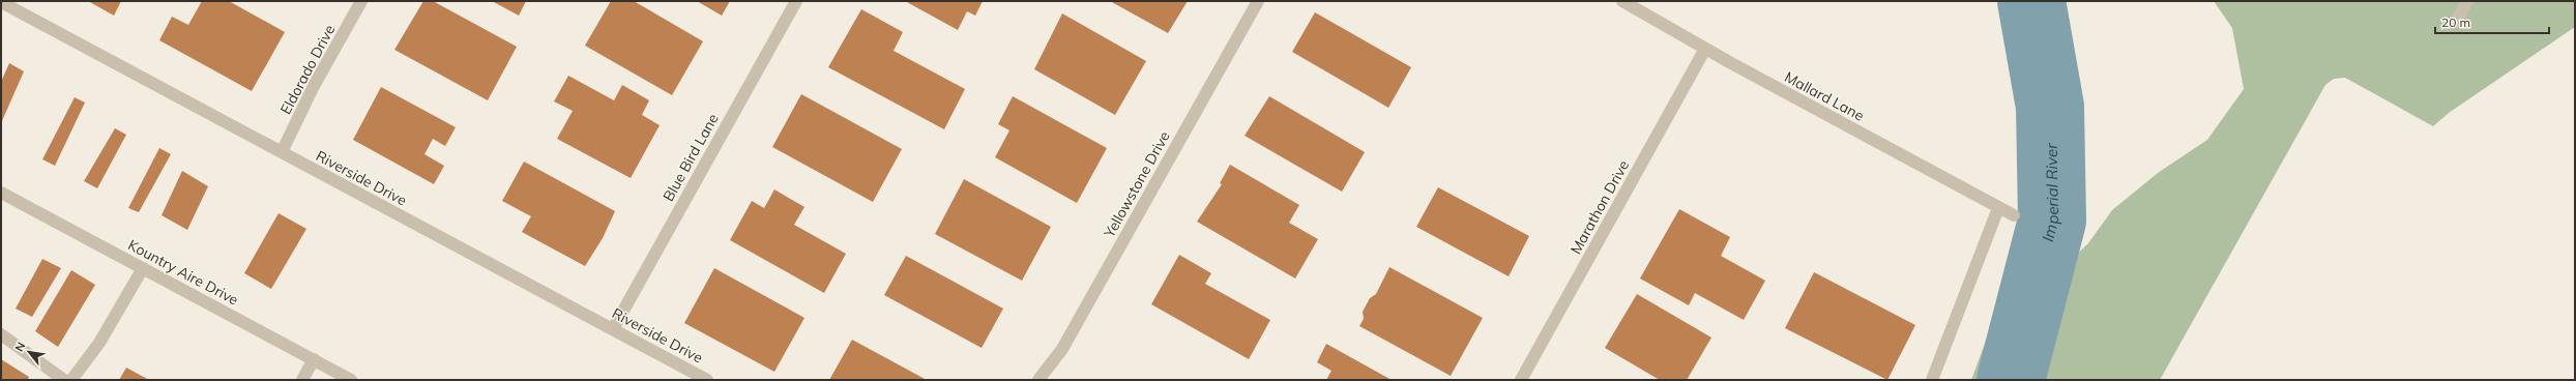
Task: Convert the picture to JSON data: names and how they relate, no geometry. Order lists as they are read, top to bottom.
{
  "streets": {
    "street": [
      "Eldorado Drive",
      "Mallard Lane",
      "Blue Bird Lane",
      "Riverside Drive",
      "Yellowstone Drive",
      "Marathon Drive",
      "Kountry Aire Drive"
    ]
  },
  "crossings": [
    ["Eldorado Drive", "Riverside Drive"],
    ["Mallard Lane", "Marathon Drive"],
    ["Blue Bird Lane", "Riverside Drive"]
  ],
  "water": ["Imperial River"],
  "scale_bar": "20 m",
  "north": "top left"
}
